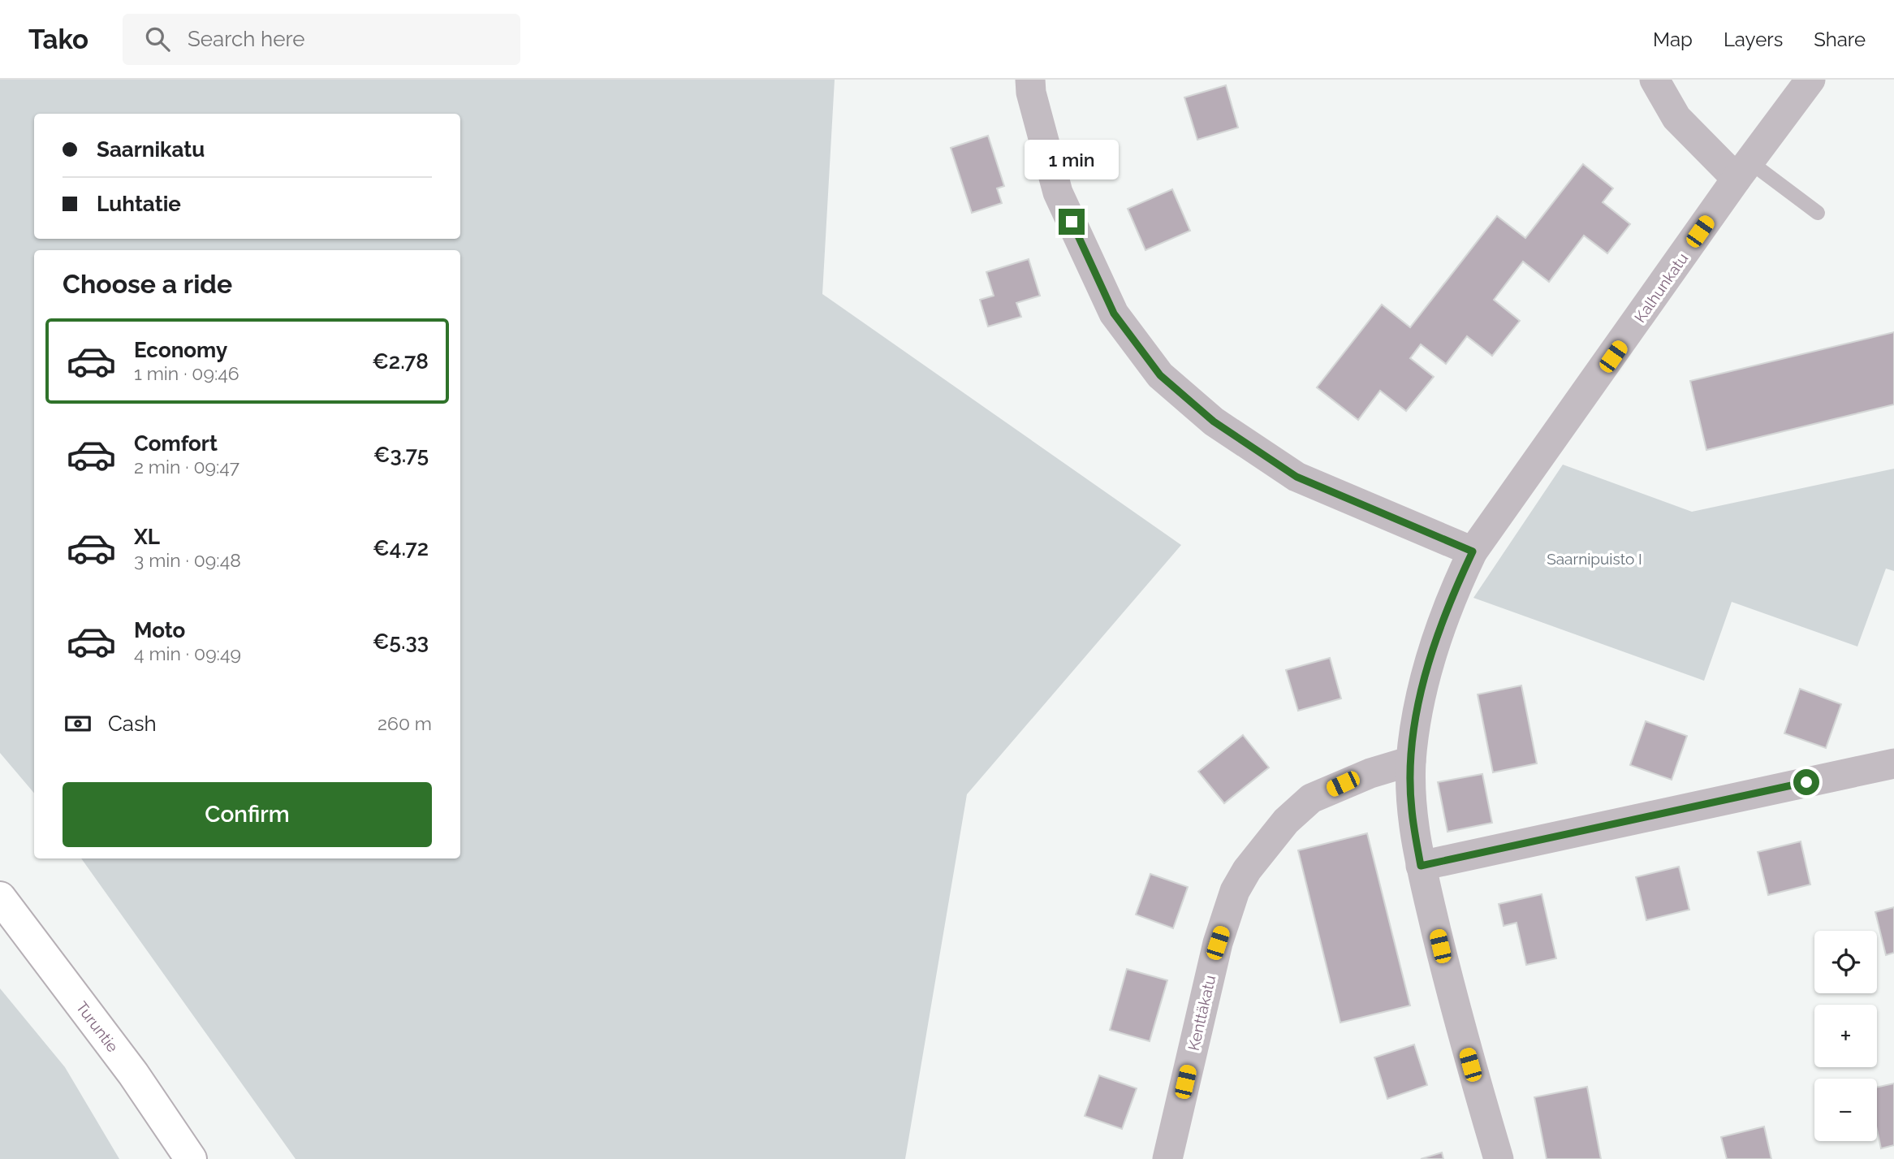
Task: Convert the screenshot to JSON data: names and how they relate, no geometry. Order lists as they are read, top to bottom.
{
  "streets": {
    "highway": ["Turuntie"],
    "street": ["Kalhunkatu", "Kenttäkatu"]
  },
  "crossings": [
    ["Kalhunkatu", "Kenttäkatu"]
  ],
  "parks": ["Saarnipuisto I"],
  "page": {
    "header": "Tako",
    "search": "Search here",
    "nav": ["Map", "Layers", "Share"],
    "banner": ["Saarnikatu", "Luhtatie"],
    "bubble": "1 min",
    "heading": "Choose a ride",
    "list": [
      {
        "name": "Economy",
        "note": "1 min · 09:46",
        "value": "€2.78"
      },
      {
        "name": "Comfort",
        "note": "2 min · 09:47",
        "value": "€3.75"
      },
      {
        "name": "XL",
        "note": "3 min · 09:48",
        "value": "€4.72"
      },
      {
        "name": "Moto",
        "note": "4 min · 09:49",
        "value": "€5.33"
      }
    ],
    "pay": ["Cash", "260 m"],
    "buttons": "Confirm",
    "map_buttons": ["+", "−"]
  }
}
